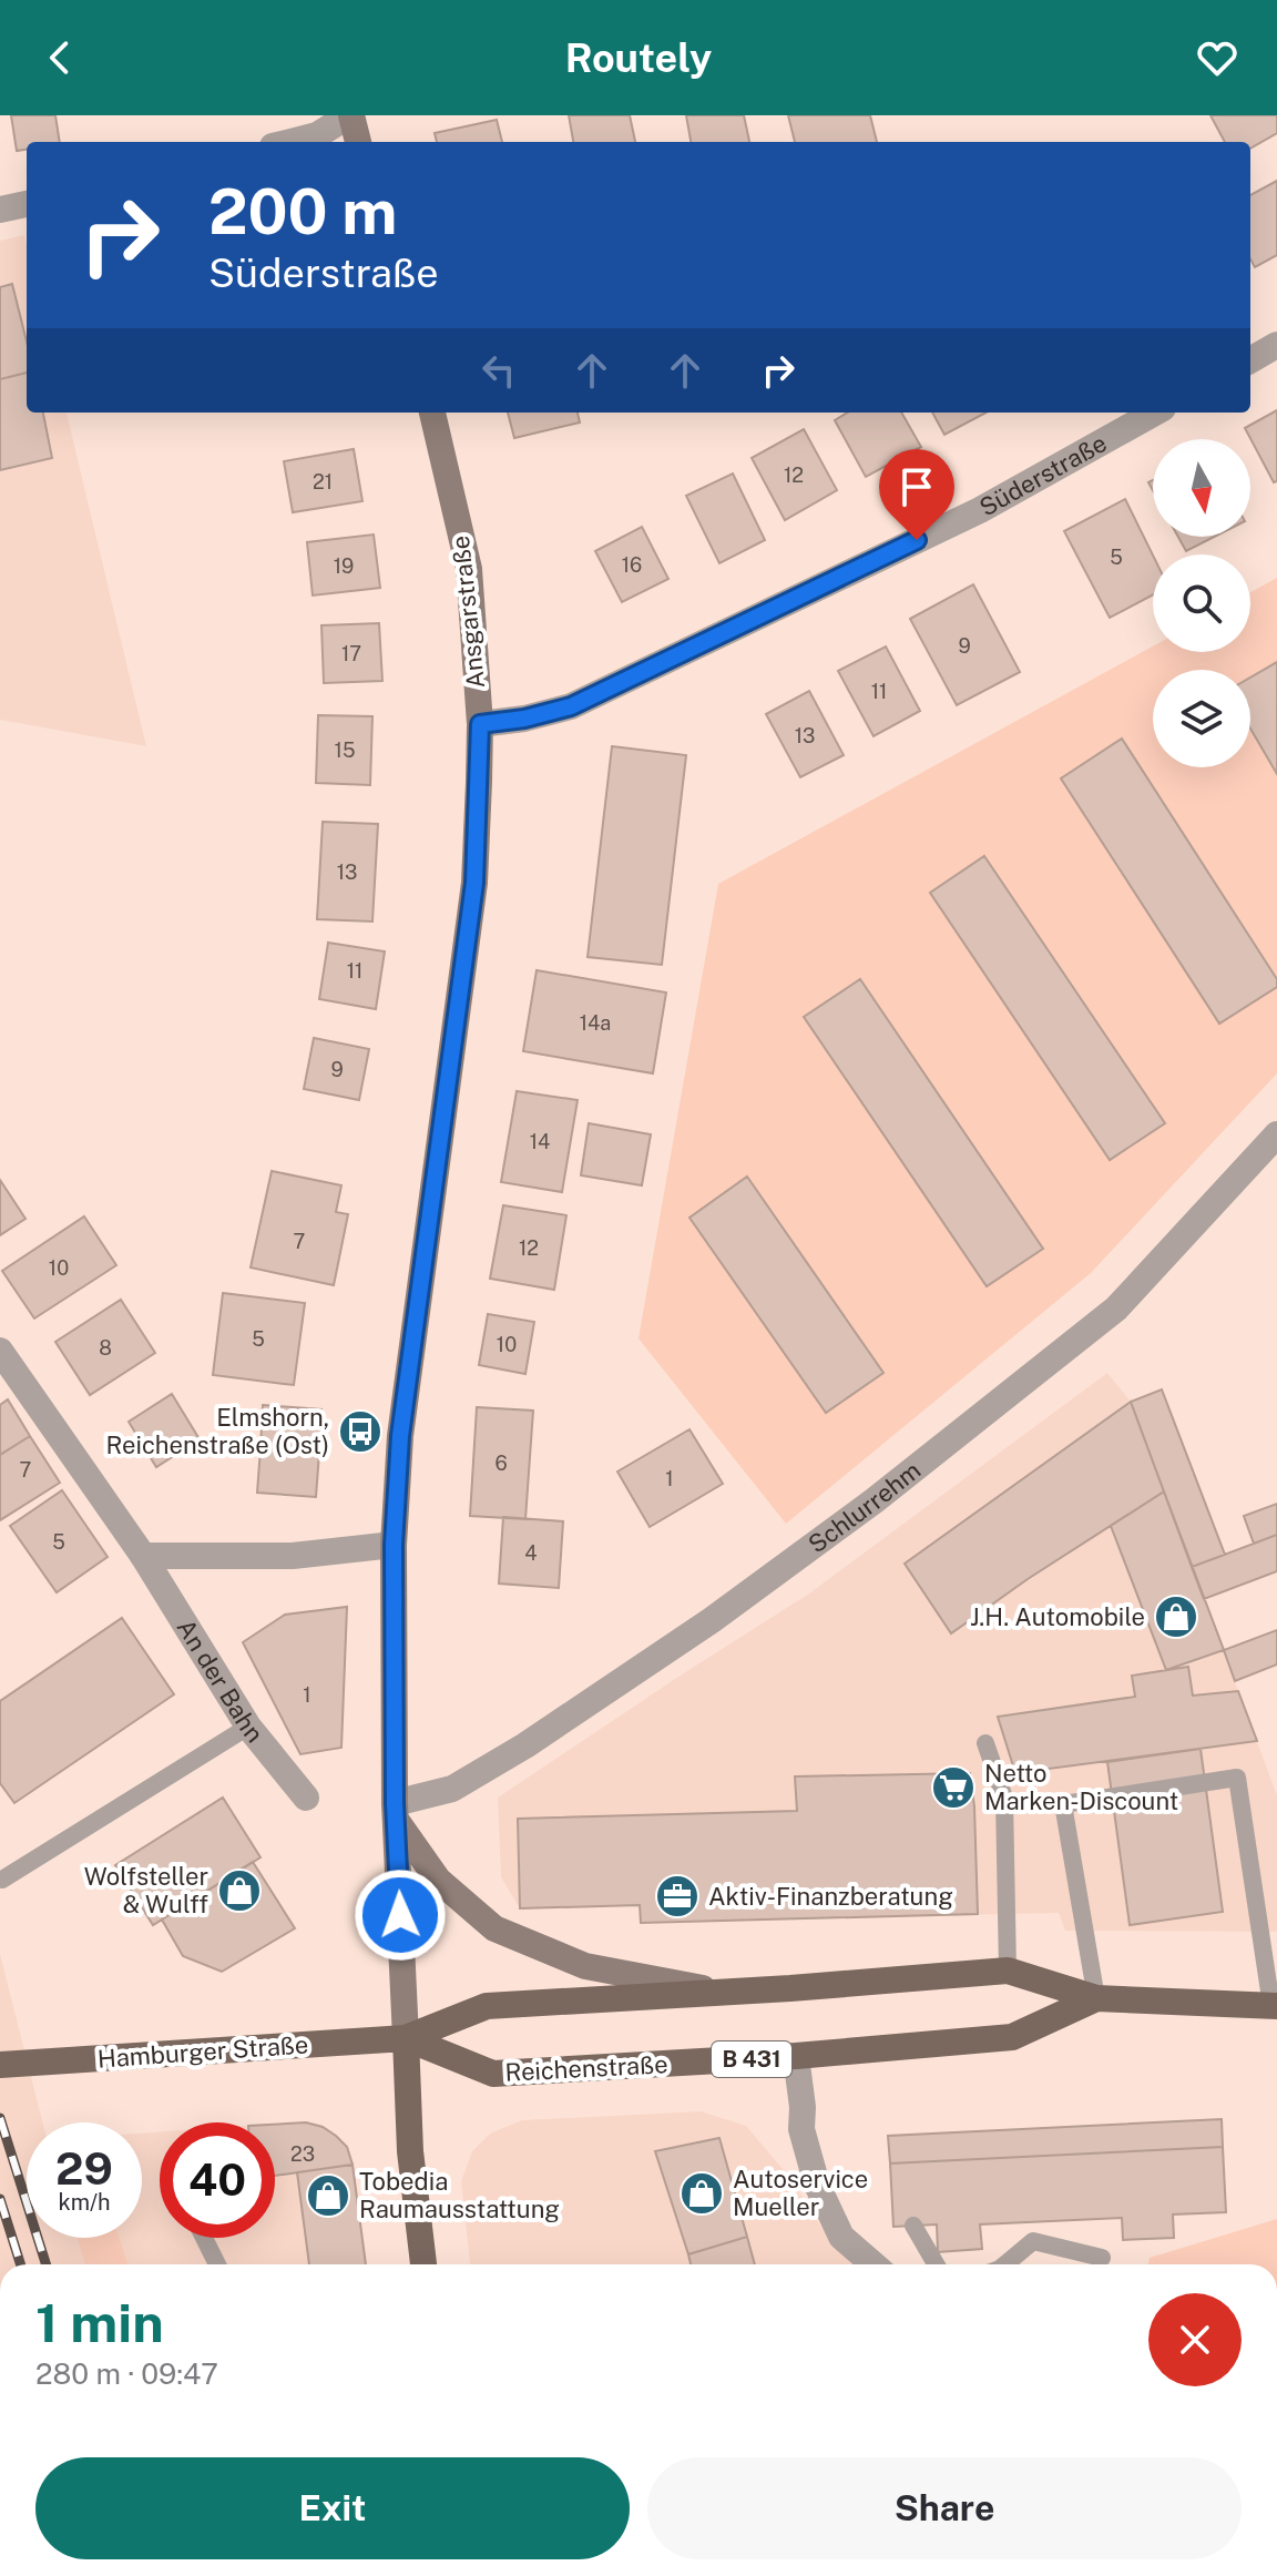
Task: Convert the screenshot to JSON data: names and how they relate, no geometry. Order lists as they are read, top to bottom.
{
  "streets": {
    "main road": ["Hamburger Straße", "B 431", "Reichenstraße"],
    "street": [
      "Süderstraße",
      "Ansgarstraße",
      "Schlurrehm",
      "An der Bahn"
    ]
  },
  "crossings": [
    ["Süderstraße", "Ansgarstraße"],
    ["Ansgarstraße", "Schlurrehm"],
    ["Ansgarstraße", "Hamburger Straße"],
    ["Ansgarstraße", "Reichenstraße"],
    ["Hamburger Straße", "Reichenstraße"]
  ],
  "places": {
    "bus stop": ["Elmshorn, Reichenstraße (Ost)"],
    "shop": [
      "J.H. Automobile",
      "Wolfsteller & Wulff",
      "Autoservice Mueller",
      "Tobedia Raumausstattung"
    ],
    "supermarket": ["Netto Marken-Discount"],
    "office": ["Aktiv-Finanzberatung"]
  },
  "house_numbers": [
    "12",
    "21",
    "5",
    "16",
    "19",
    "9",
    "17",
    "11",
    "13",
    "15",
    "13",
    "11",
    "14a",
    "9",
    "14",
    "7",
    "12",
    "10",
    "5",
    "10",
    "8",
    "6",
    "7",
    "1",
    "5",
    "4",
    "1",
    "23"
  ],
  "north": "bottom",
  "page": {
    "header": "Routely",
    "turn": ["200 m", "Süderstraße"],
    "speed": "29 km/h",
    "limit": "40",
    "heading": ["1 min", "280 m · 09:47"],
    "buttons": ["Exit", "Share"]
  }
}
